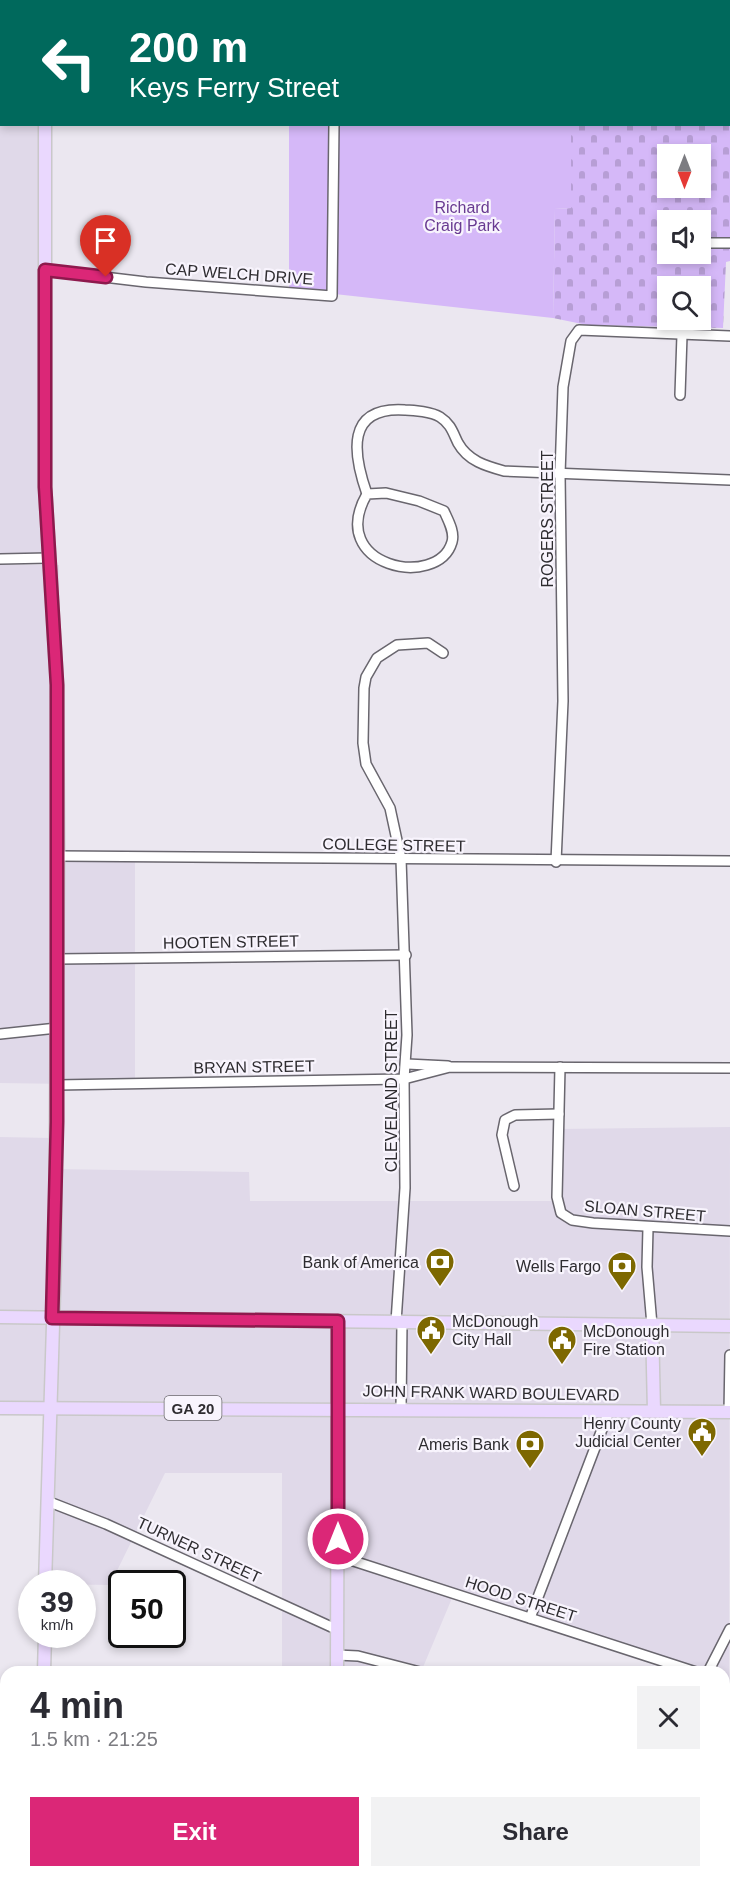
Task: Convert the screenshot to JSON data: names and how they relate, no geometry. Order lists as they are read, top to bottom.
{
  "streets": {
    "main road": ["JOHN FRANK WARD BOULEVARD", "GA 20"],
    "street": [
      "CAP WELCH DRIVE",
      "ROGERS STREET",
      "COLLEGE STREET",
      "HOOTEN STREET",
      "BRYAN STREET",
      "CLEVELAND STREET",
      "SLOAN STREET",
      "TURNER STREET",
      "HOOD STREET"
    ]
  },
  "crossings": [
    ["ROGERS STREET", "COLLEGE STREET"],
    ["COLLEGE STREET", "CLEVELAND STREET"],
    ["HOOTEN STREET", "CLEVELAND STREET"],
    ["BRYAN STREET", "CLEVELAND STREET"],
    ["BRYAN STREET", "SLOAN STREET"],
    ["CLEVELAND STREET", "JOHN FRANK WARD BOULEVARD"]
  ],
  "parks": ["Richard Craig Park"],
  "places": {
    "bank": ["Bank of America", "Wells Fargo", "Ameris Bank"],
    "public building": ["McDonough City Hall", "McDonough Fire Station", "Henry County Judicial Center"]
  },
  "north": "bottom",
  "page": {
    "turn": ["200 m", "Keys Ferry Street"],
    "speed": "39 km/h",
    "limit": "50",
    "heading": ["4 min", "1.5 km · 21:25"],
    "buttons": ["Exit", "Share"]
  }
}
